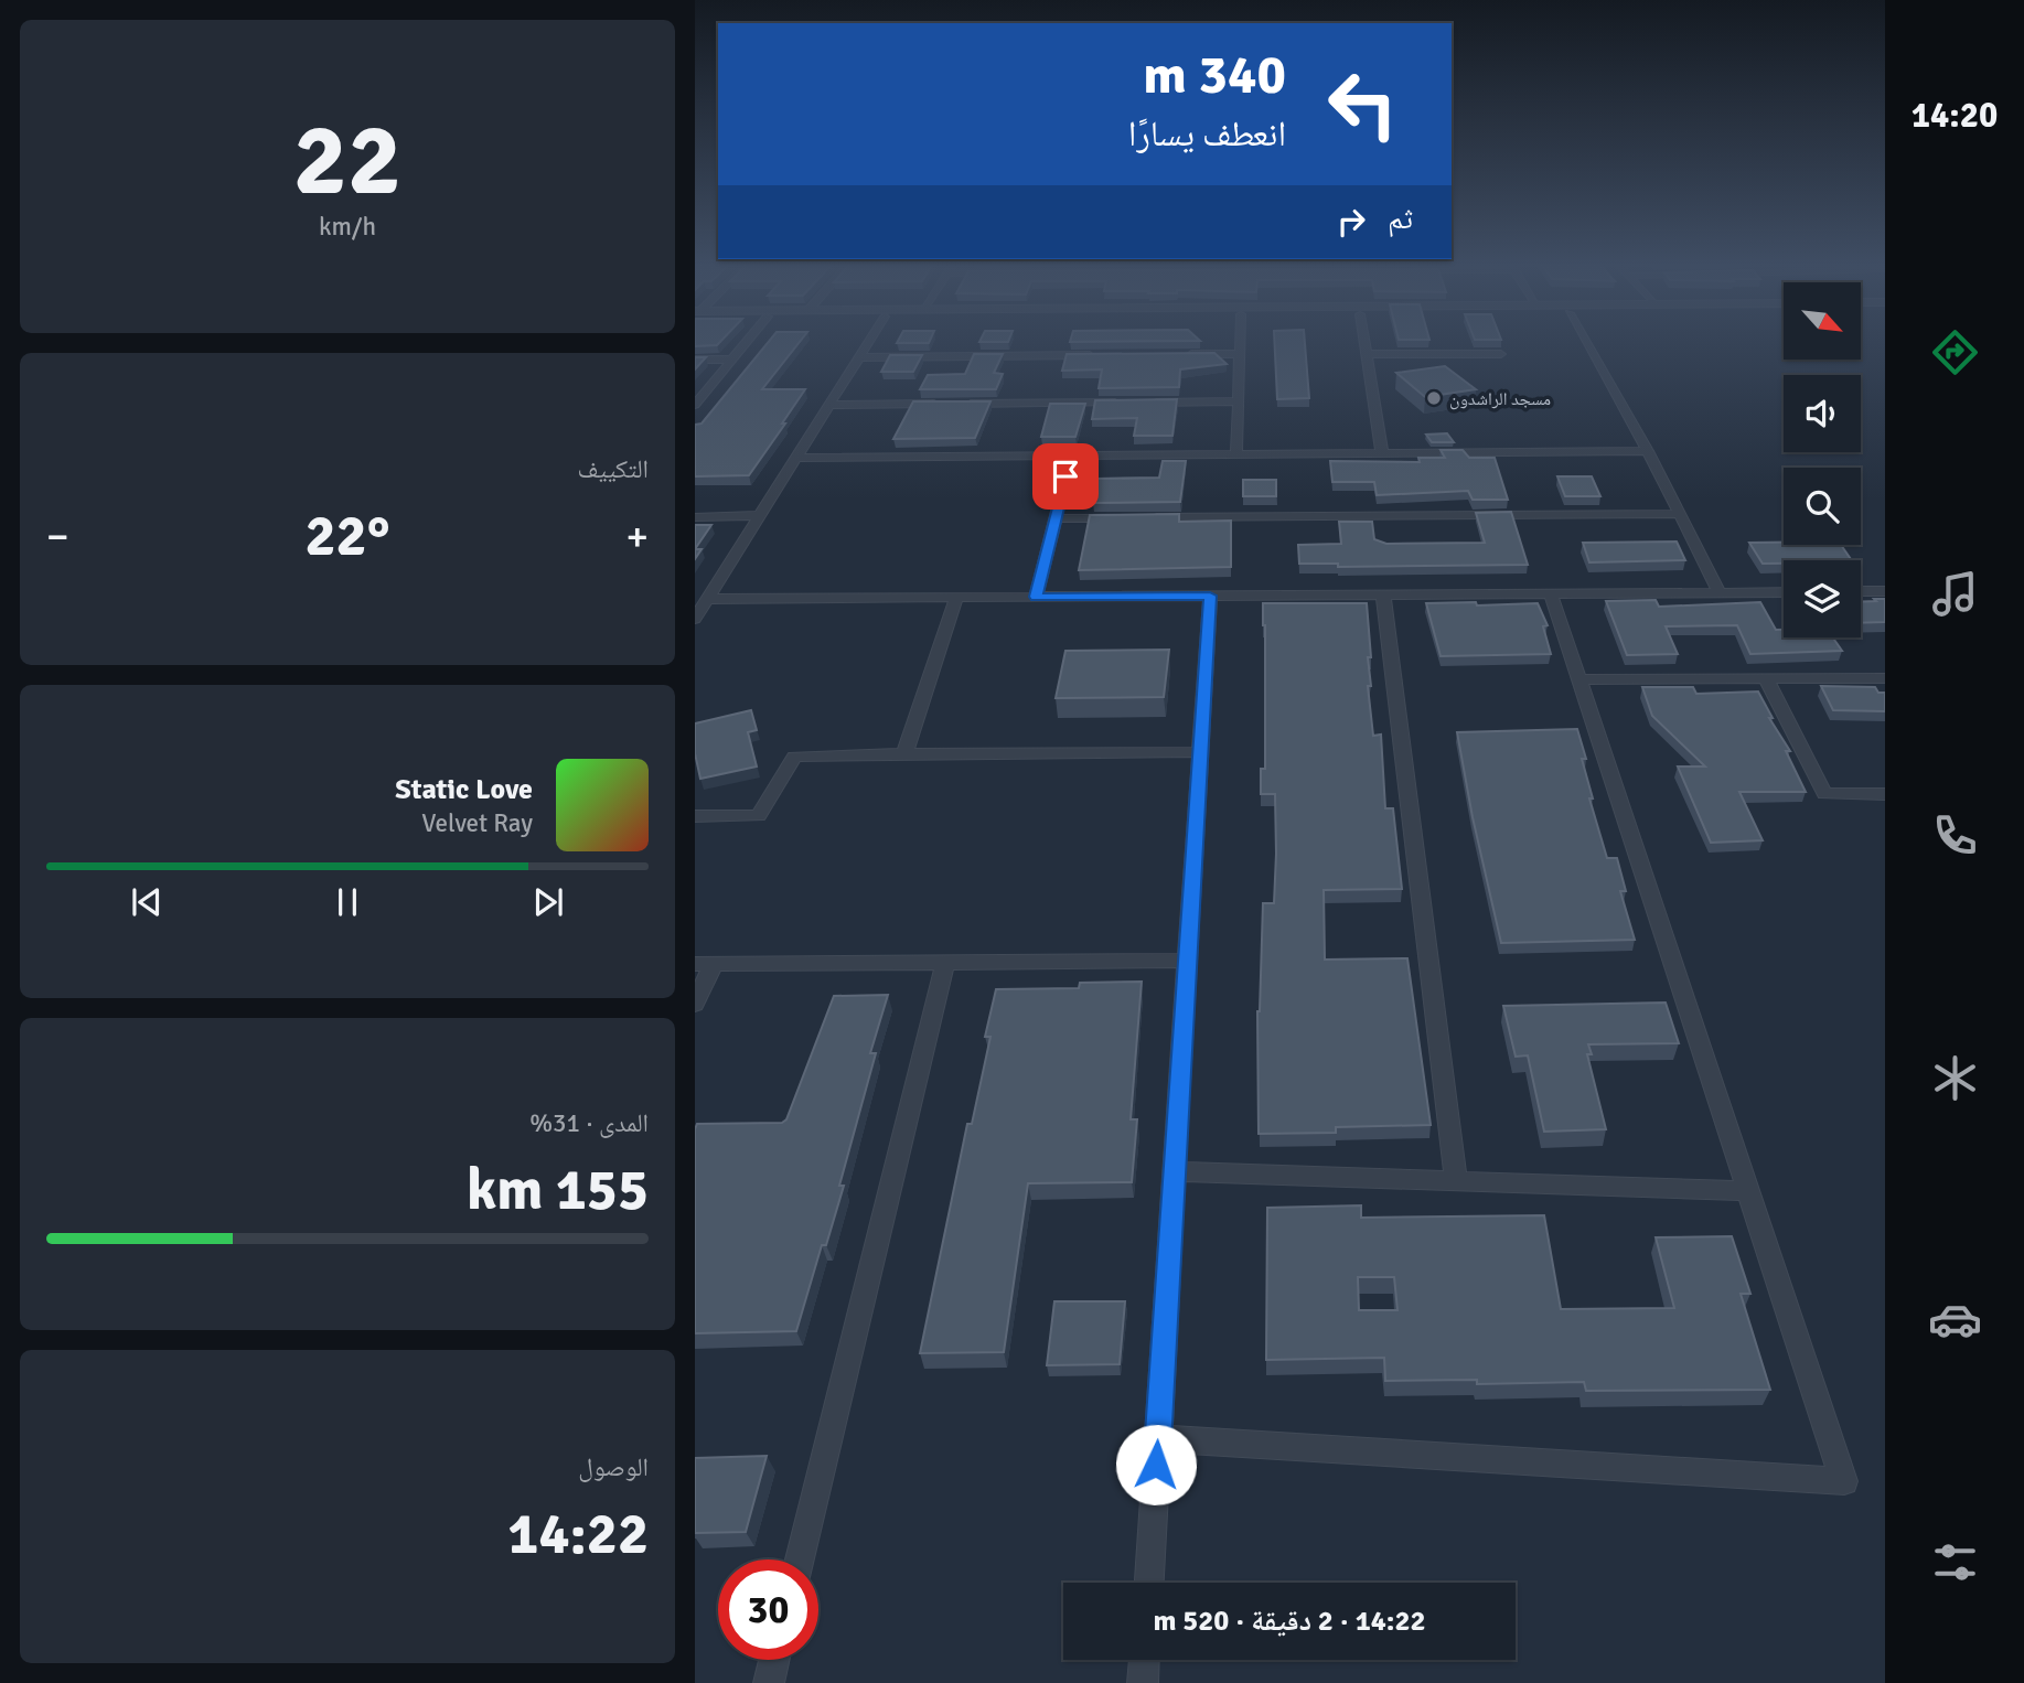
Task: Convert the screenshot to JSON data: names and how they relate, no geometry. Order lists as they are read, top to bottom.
{
  "places": ["مسجد الراشدون"],
  "north": "bottom right",
  "page": {
    "tabs": "14:20",
    "tile": [
      ["22", "km/h"],
      "التكييف",
      ["المدى · 31%", "155 km"],
      ["الوصول", "14:22"]
    ],
    "turn": ["340 m", "انعطف يسارًا"],
    "then": "ثم",
    "heat": ["−", "22°", "+"],
    "song": ["Static Love", "Velvet Ray"],
    "limit": "30",
    "trip": "14:22 · 2 دقيقة · 520 m"
  }
}
